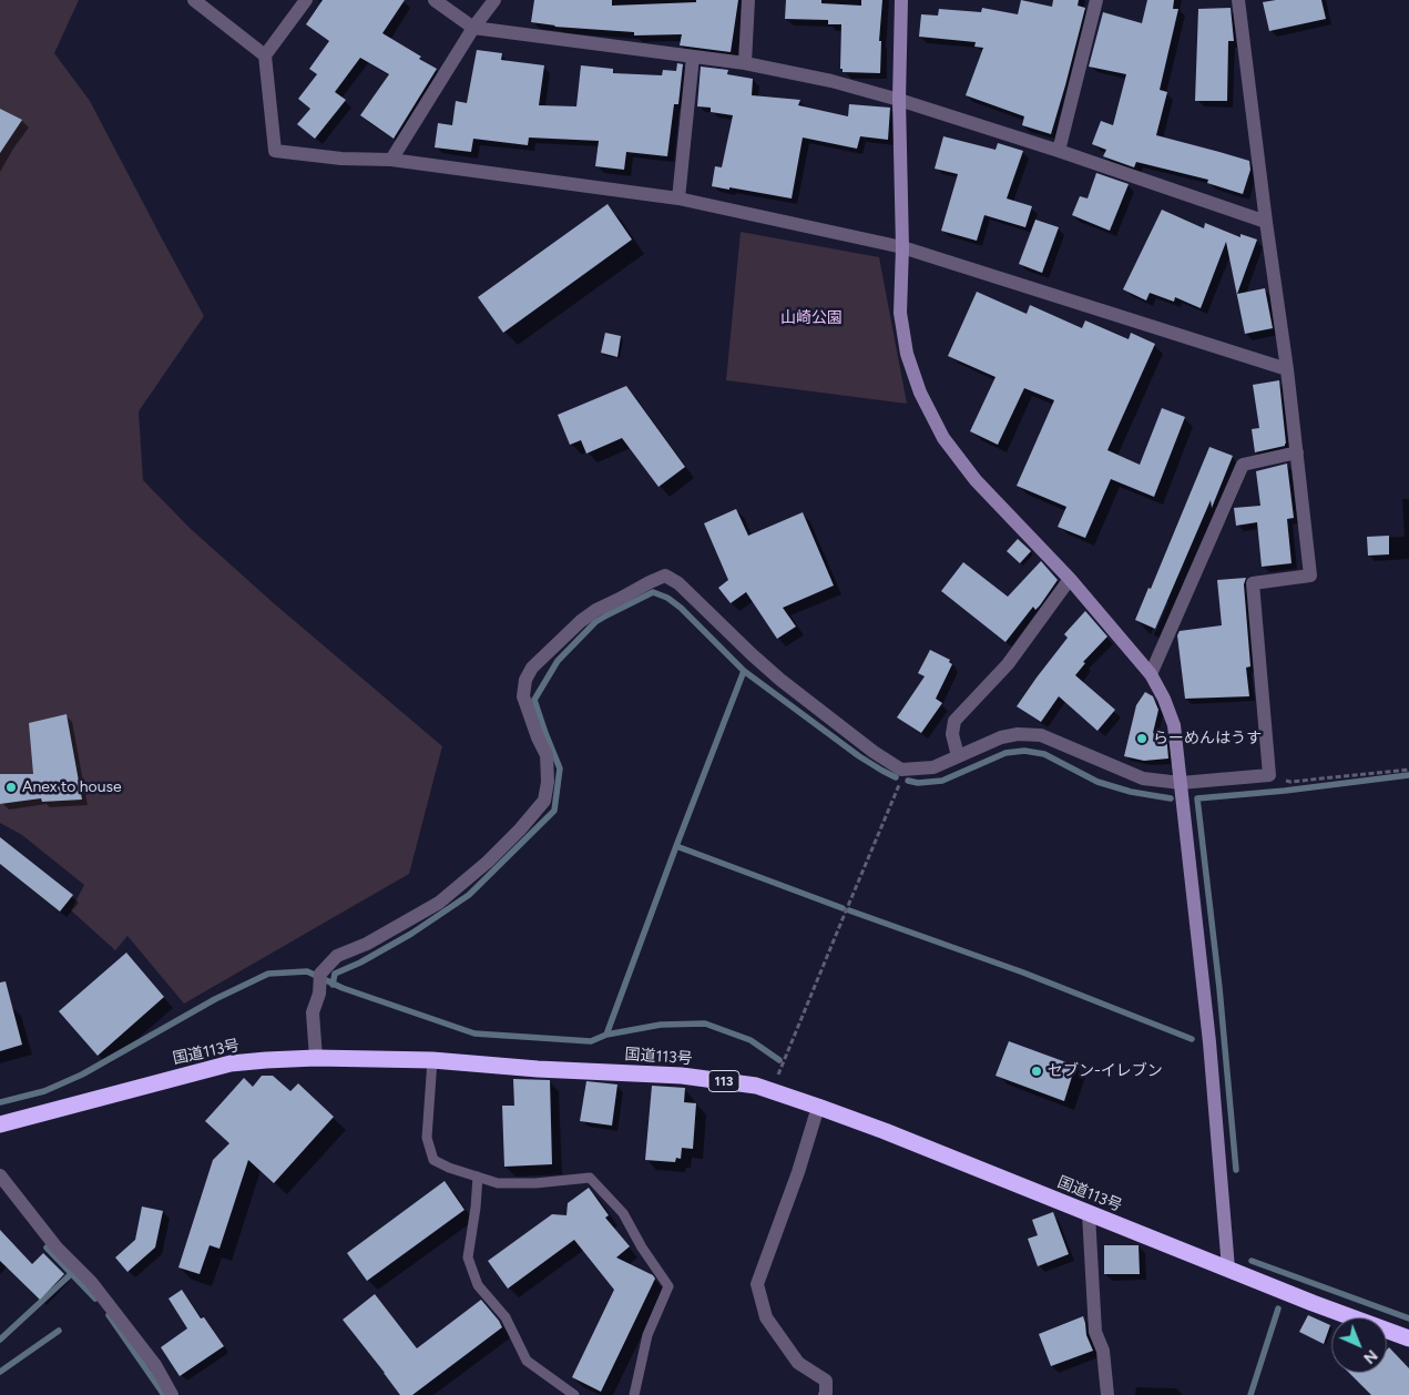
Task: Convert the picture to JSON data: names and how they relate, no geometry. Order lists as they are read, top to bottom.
{
  "streets": {
    "highway": ["国道113号", "113"]
  },
  "parks": ["山崎公園"],
  "places": ["らーめんはうす", "Anex to house", "セブン-イレブン"],
  "north": "bottom right"
}
